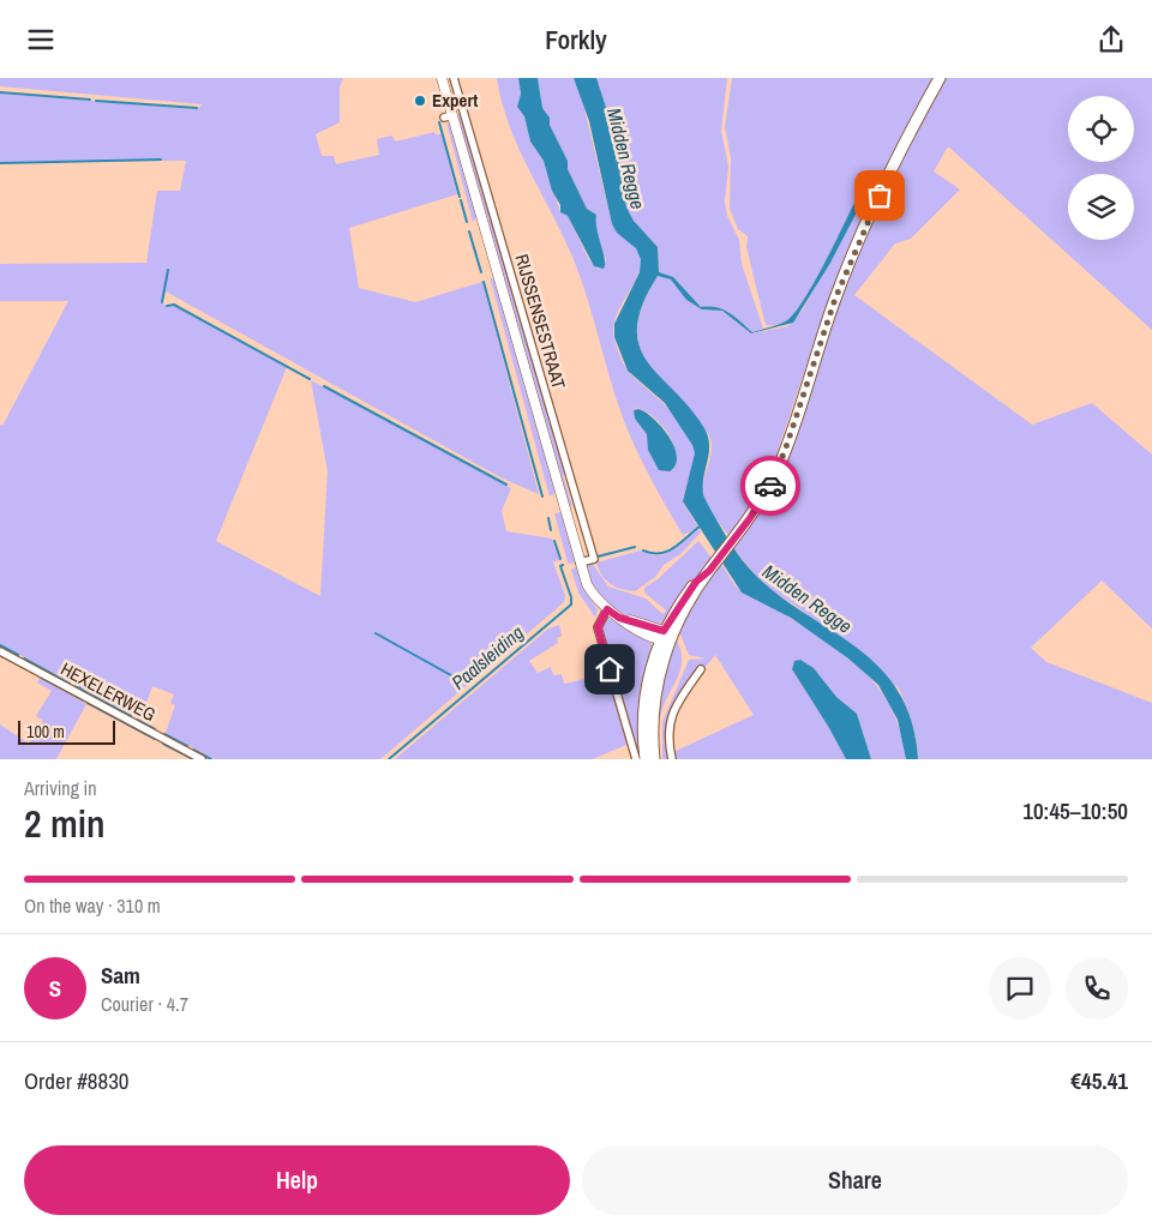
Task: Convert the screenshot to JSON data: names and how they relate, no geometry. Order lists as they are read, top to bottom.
{
  "streets": {
    "main road": ["RIJSSENSESTRAAT"],
    "street": ["HEXELERWEG"]
  },
  "water": ["Midden Regge", "Paalsleiding"],
  "places": ["Expert"],
  "scale_bar": "100 m",
  "page": {
    "header": "Forkly",
    "scale": "100 m",
    "heading": ["2 min", "Arriving in", "10:45–10:50"],
    "panel": [
      "Sam",
      "Courier · 4.7",
      "Order #8830",
      "€45.41"
    ],
    "bar": "On the way · 310 m",
    "round": "S",
    "buttons": ["Help", "Share"]
  }
}
